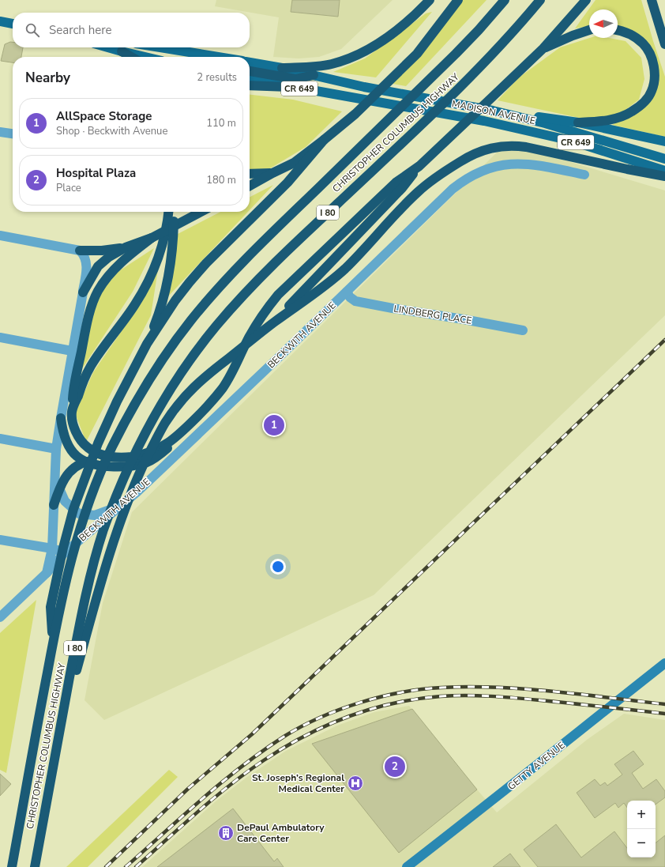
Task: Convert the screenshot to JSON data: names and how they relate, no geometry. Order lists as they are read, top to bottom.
{
  "streets": {
    "highway": ["CHRISTOPHER COLUMBUS HIGHWAY", "I 80"],
    "main road": ["CR 649", "MADISON AVENUE", "GETTY AVENUE"],
    "street": ["LINDBERG PLACE", "BECKWITH AVENUE"]
  },
  "crossings": [
    ["LINDBERG PLACE", "BECKWITH AVENUE"]
  ],
  "places": {
    "hospital": ["St. Joseph’s Regional Medical Center"],
    "building": ["DePaul Ambulatory Care Center"]
  },
  "north": "left",
  "page": {
    "search": "Search here",
    "heading": ["Nearby", "2 results"],
    "list": [
      {
        "mark": "1",
        "name": "AllSpace Storage",
        "note": "Shop · Beckwith Avenue",
        "value": "110 m"
      },
      {
        "mark": "2",
        "name": "Hospital Plaza",
        "note": "Place",
        "value": "180 m"
      }
    ],
    "pins": ["1", "2"],
    "map_buttons": ["+", "−"]
  }
}
